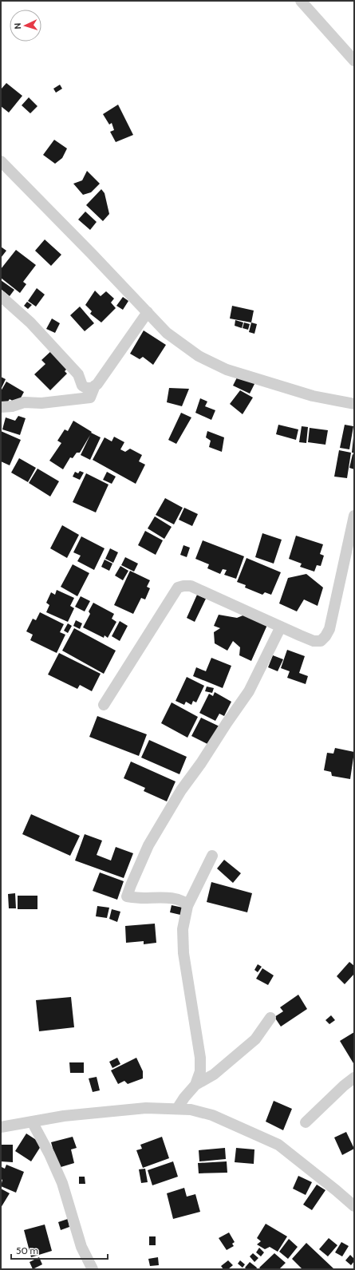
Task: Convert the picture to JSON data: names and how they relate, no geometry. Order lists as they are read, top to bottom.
{
  "scale_bar": "50 m",
  "north": "left"
}
